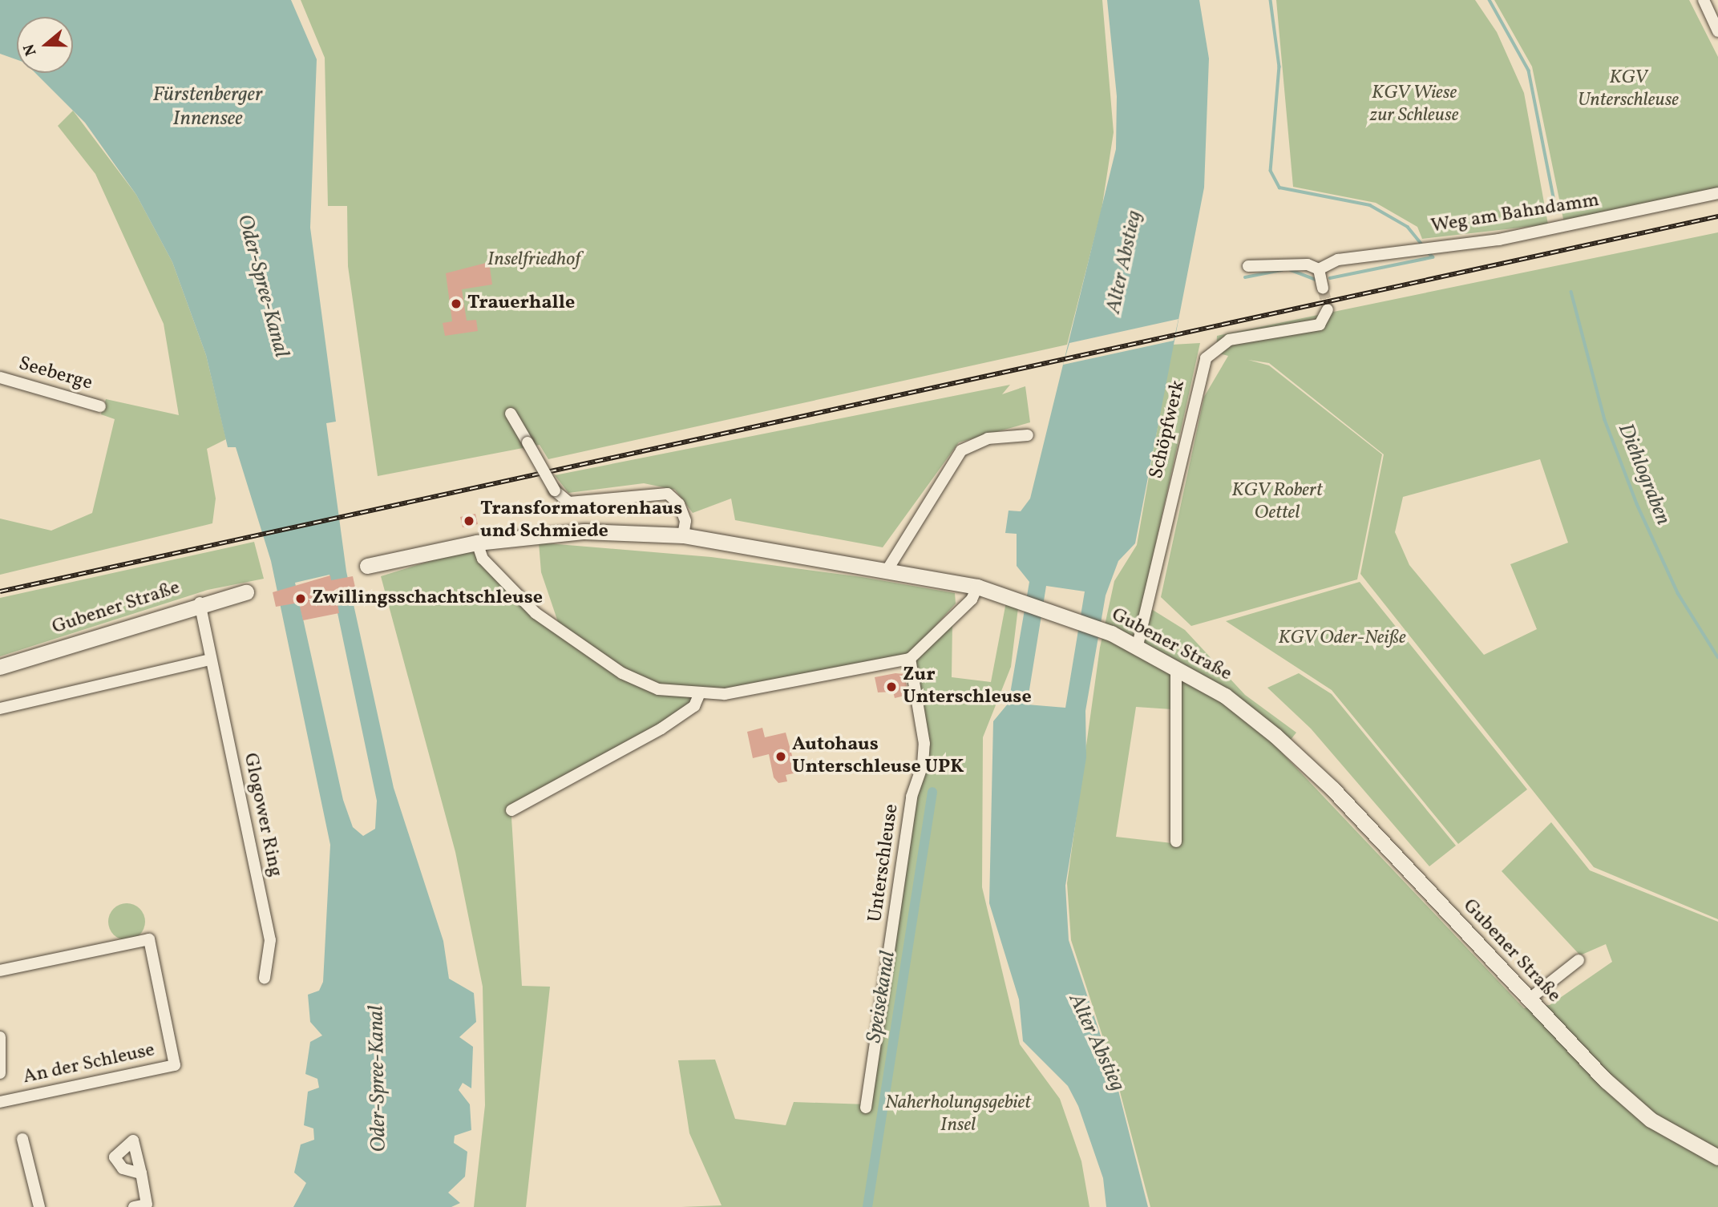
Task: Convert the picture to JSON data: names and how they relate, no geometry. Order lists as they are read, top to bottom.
{
  "streets": {
    "main road": ["Gubener Straße"],
    "street": [
      "Weg am Bahndamm",
      "Seeberge",
      "Schöpfwerk",
      "Glogower Ring",
      "Unterschleuse",
      "An der Schleuse"
    ]
  },
  "crossings": [
    ["Schöpfwerk", "Gubener Straße"],
    ["Gubener Straße", "Glogower Ring"]
  ],
  "water": [
    "Fürstenberger Innensee",
    "Alter Abstieg",
    "Oder-Spree-Kanal",
    "Diehlograben",
    "Speisekanal"
  ],
  "parks": [
    "KGV Unterschleuse",
    "KGV Wiese zur Schleuse",
    "Inselfriedhof",
    "KGV Robert Oettel",
    "KGV Oder-Neiße",
    "Naherholungsgebiet Insel"
  ],
  "places": [
    "Trauerhalle",
    "Transformatorenhaus und Schmiede",
    "Zwillingsschachtschleuse",
    "Zur Unterschleuse",
    "Autohaus Unterschleuse UPK"
  ],
  "north": "left"
}
